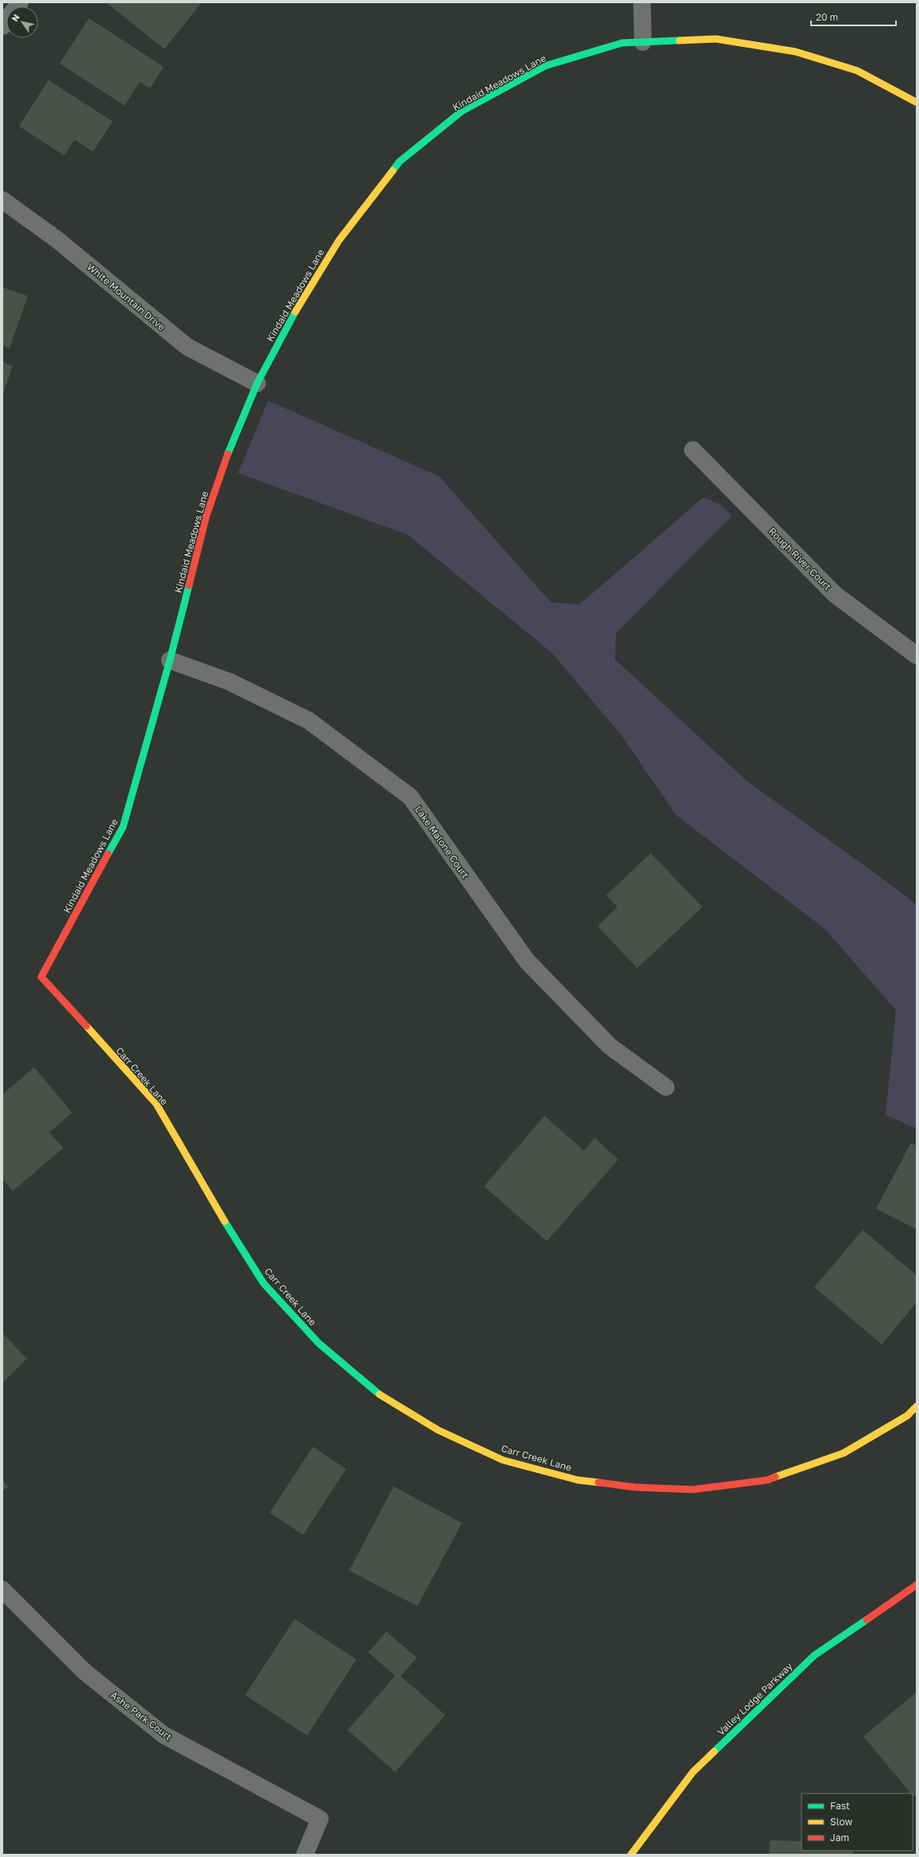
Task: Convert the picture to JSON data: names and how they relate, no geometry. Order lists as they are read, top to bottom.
{
  "streets": {
    "street": [
      "Kindaid Meadows Lane",
      "White Mountain Drive",
      "Rough River Court",
      "Lake Malone Court",
      "Carr Creek Lane",
      "Valley Lodge Parkway",
      "Ashe Park Court"
    ]
  },
  "crossings": [
    ["Kindaid Meadows Lane", "White Mountain Drive"],
    ["Kindaid Meadows Lane", "Lake Malone Court"],
    ["Kindaid Meadows Lane", "Carr Creek Lane"]
  ],
  "legend": ["Fast", "Slow", "Jam"],
  "scale_bar": "20 m",
  "north": "top left"
}
